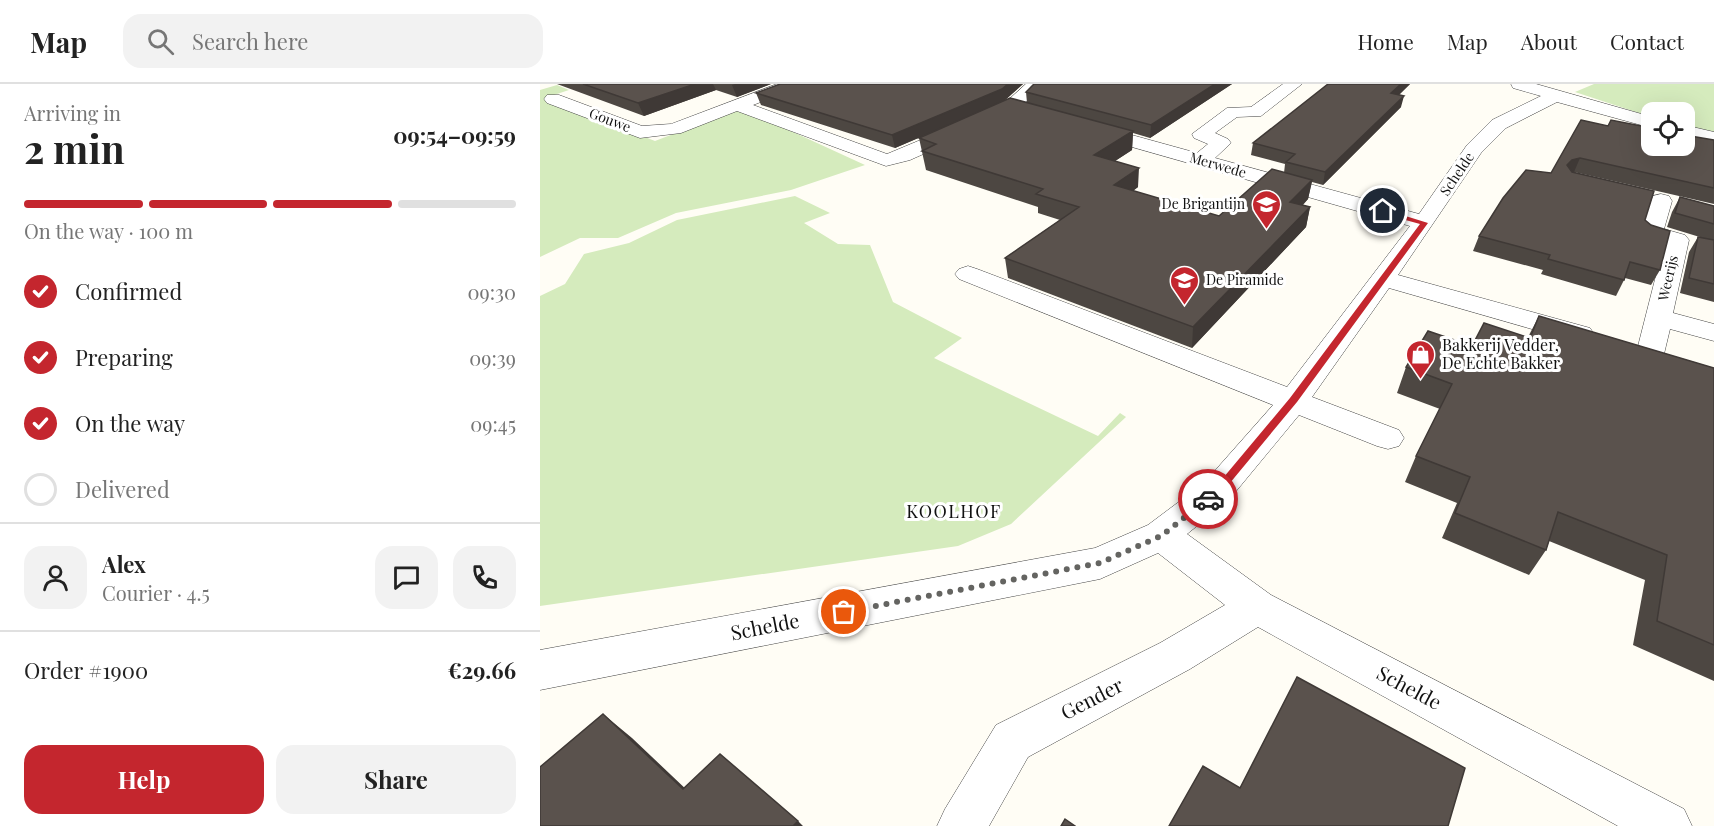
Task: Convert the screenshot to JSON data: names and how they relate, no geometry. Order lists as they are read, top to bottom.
{
  "streets": {
    "street": [
      "Gouwe",
      "Merwede",
      "Schelde",
      "Weerijs",
      "Gender"
    ]
  },
  "crossings": [
    ["Merwede", "Schelde"],
    ["Schelde", "Weerijs"],
    ["Schelde", "Gender"]
  ],
  "districts": ["KOOLHOF"],
  "places": {
    "school or university": ["De Brigantijn", "De Piramide"],
    "shop": ["Bakkerij Vedder, De Echte Bakker"]
  },
  "page": {
    "header": "Map",
    "search": "Search here",
    "nav": [
      "Home",
      "Map",
      "About",
      "Contact"
    ],
    "heading": ["2 min", "Arriving in", "09:54–09:59"],
    "panel": [
      "Alex",
      "Courier · 4.5",
      "Order #1900",
      "€29.66"
    ],
    "bar": "On the way · 100 m",
    "list": [
      ["Confirmed", "09:30"],
      ["Preparing", "09:39"],
      ["On the way", "09:45"],
      "Delivered"
    ],
    "buttons": ["Help", "Share"]
  }
}
